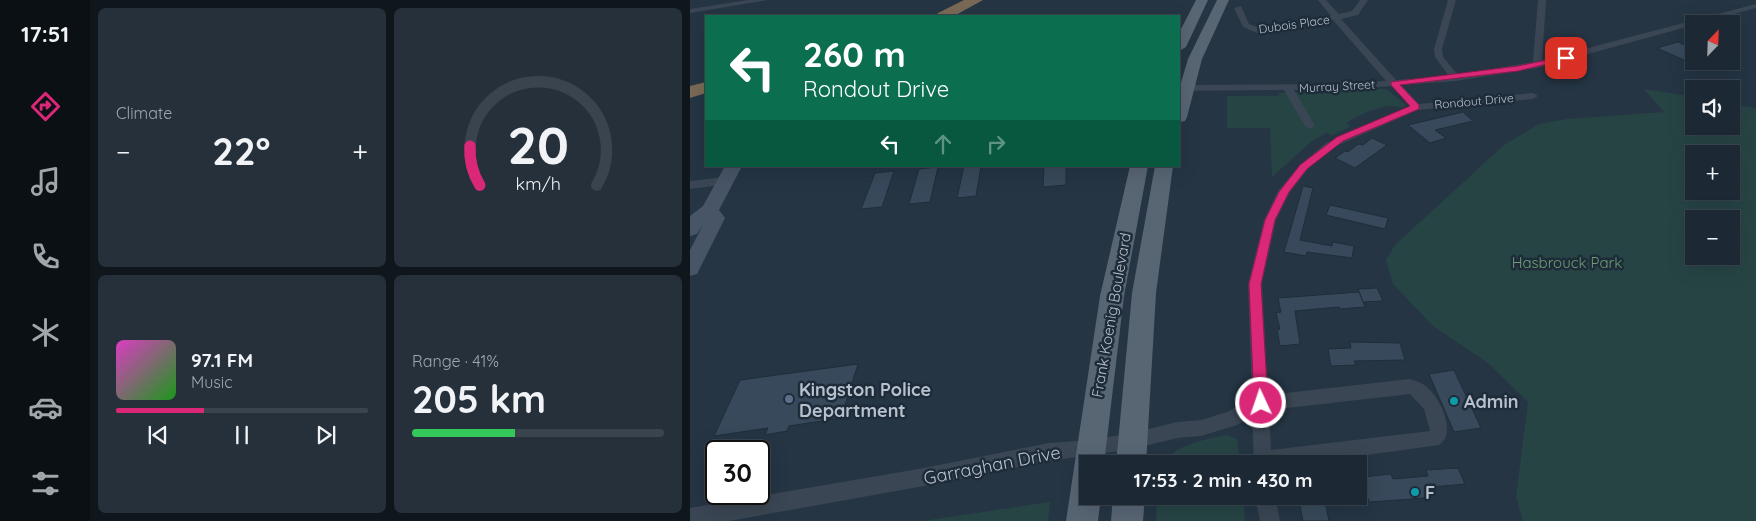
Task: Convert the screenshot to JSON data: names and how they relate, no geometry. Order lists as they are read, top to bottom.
{
  "streets": {
    "main road": ["Frank Koenig Boulevard"],
    "street": [
      "Dubois Place",
      "Murray Street",
      "Rondout Drive",
      "Garraghan Drive"
    ]
  },
  "crossings": [
    ["Dubois Place", "Rondout Drive"],
    ["Murray Street", "Rondout Drive"],
    ["Rondout Drive", "Garraghan Drive"],
    ["Frank Koenig Boulevard", "Garraghan Drive"]
  ],
  "parks": ["Hasbrouck Park"],
  "places": ["Kingston Police Department", "Admin", "F"],
  "north": "top right",
  "page": {
    "tabs": "17:51",
    "tile": [
      "Climate",
      ["Range · 41%", "205 km"]
    ],
    "map_buttons": ["+", "−"],
    "turn": ["260 m", "Rondout Drive"],
    "heat": ["−", "22°", "+"],
    "song": ["97.1 FM", "Music"],
    "limit": "30",
    "trip": "17:53 · 2 min · 430 m",
    "gauge": ["20", "km/h"]
  }
}
